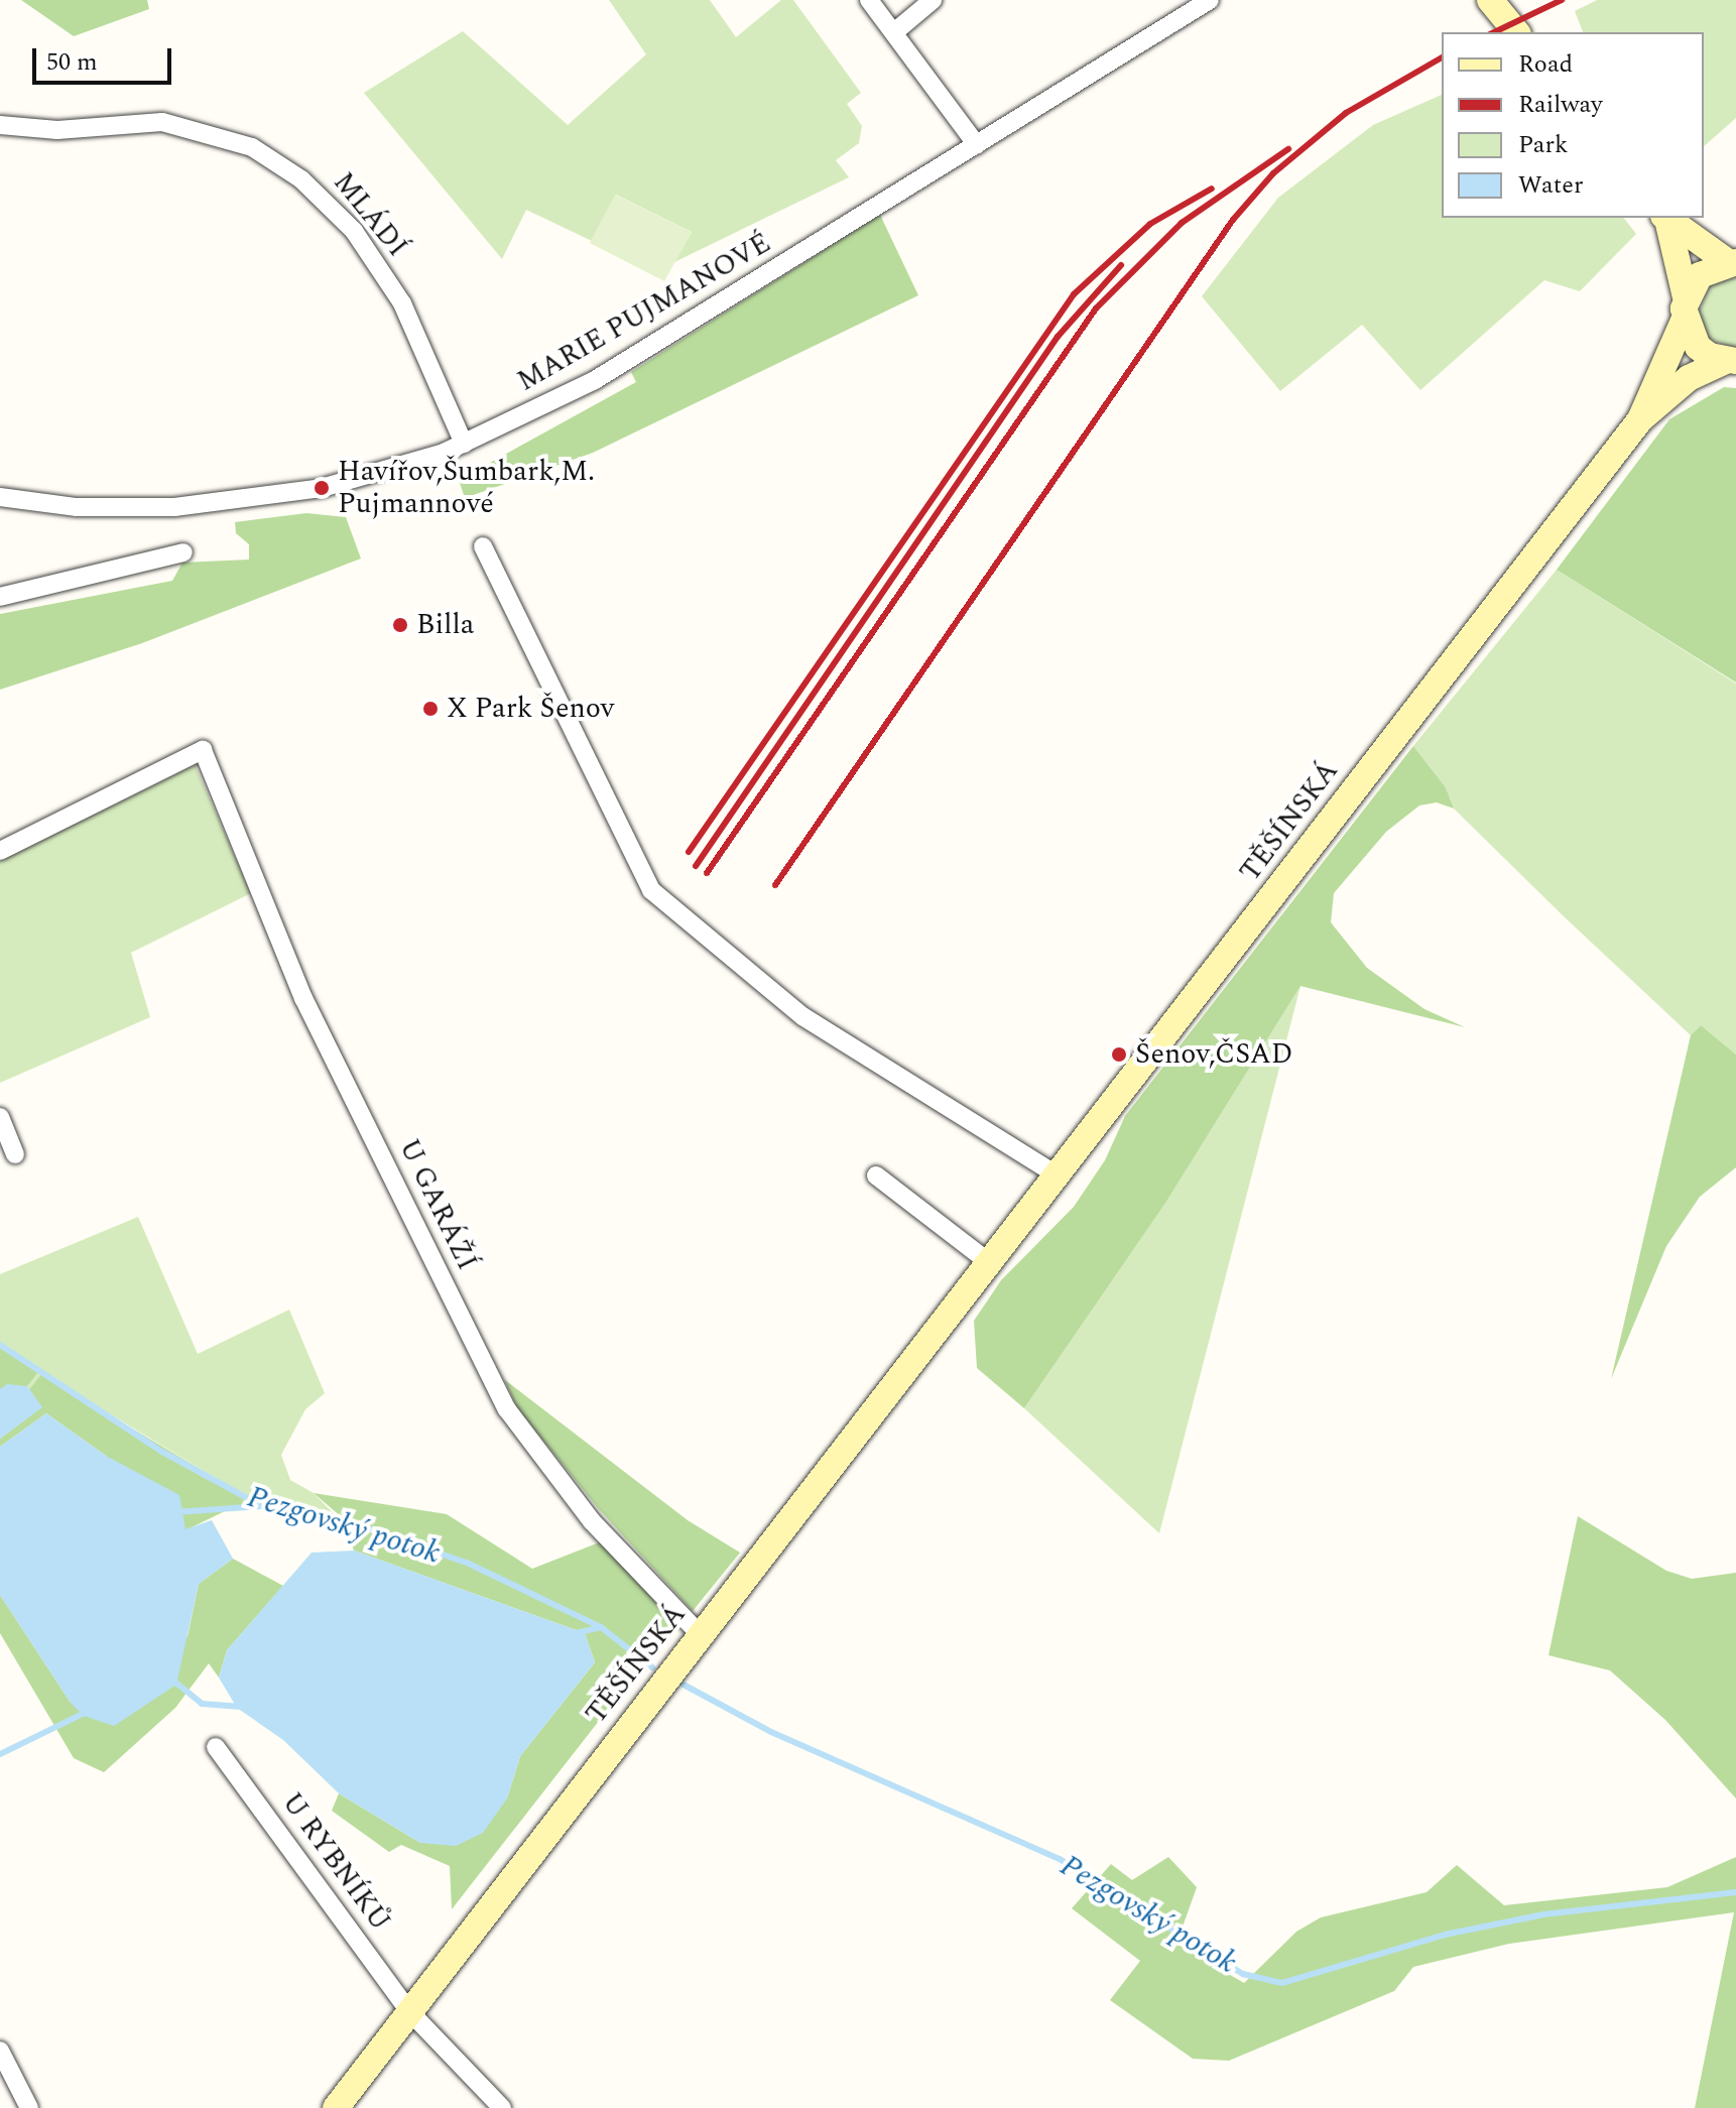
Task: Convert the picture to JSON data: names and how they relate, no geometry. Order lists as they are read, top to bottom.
{
  "streets": {
    "main road": ["TĚŠÍNSKÁ"],
    "street": [
      "MLÁDÍ",
      "MARIE PUJMANOVÉ",
      "U GARÁŽÍ",
      "U RYBNÍKŮ"
    ]
  },
  "crossings": [
    ["MLÁDÍ", "MARIE PUJMANOVÉ"],
    ["TĚŠÍNSKÁ", "U GARÁŽÍ"],
    ["TĚŠÍNSKÁ", "U RYBNÍKŮ"]
  ],
  "water": ["Pezgovský potok"],
  "places": [
    "Havířov,Šumbark,M. Pujmannové",
    "Billa",
    "X Park Šenov",
    "Šenov,ČSAD"
  ],
  "legend": [
    "Road",
    "Railway",
    "Park",
    "Water"
  ],
  "scale_bar": "50 m"
}
